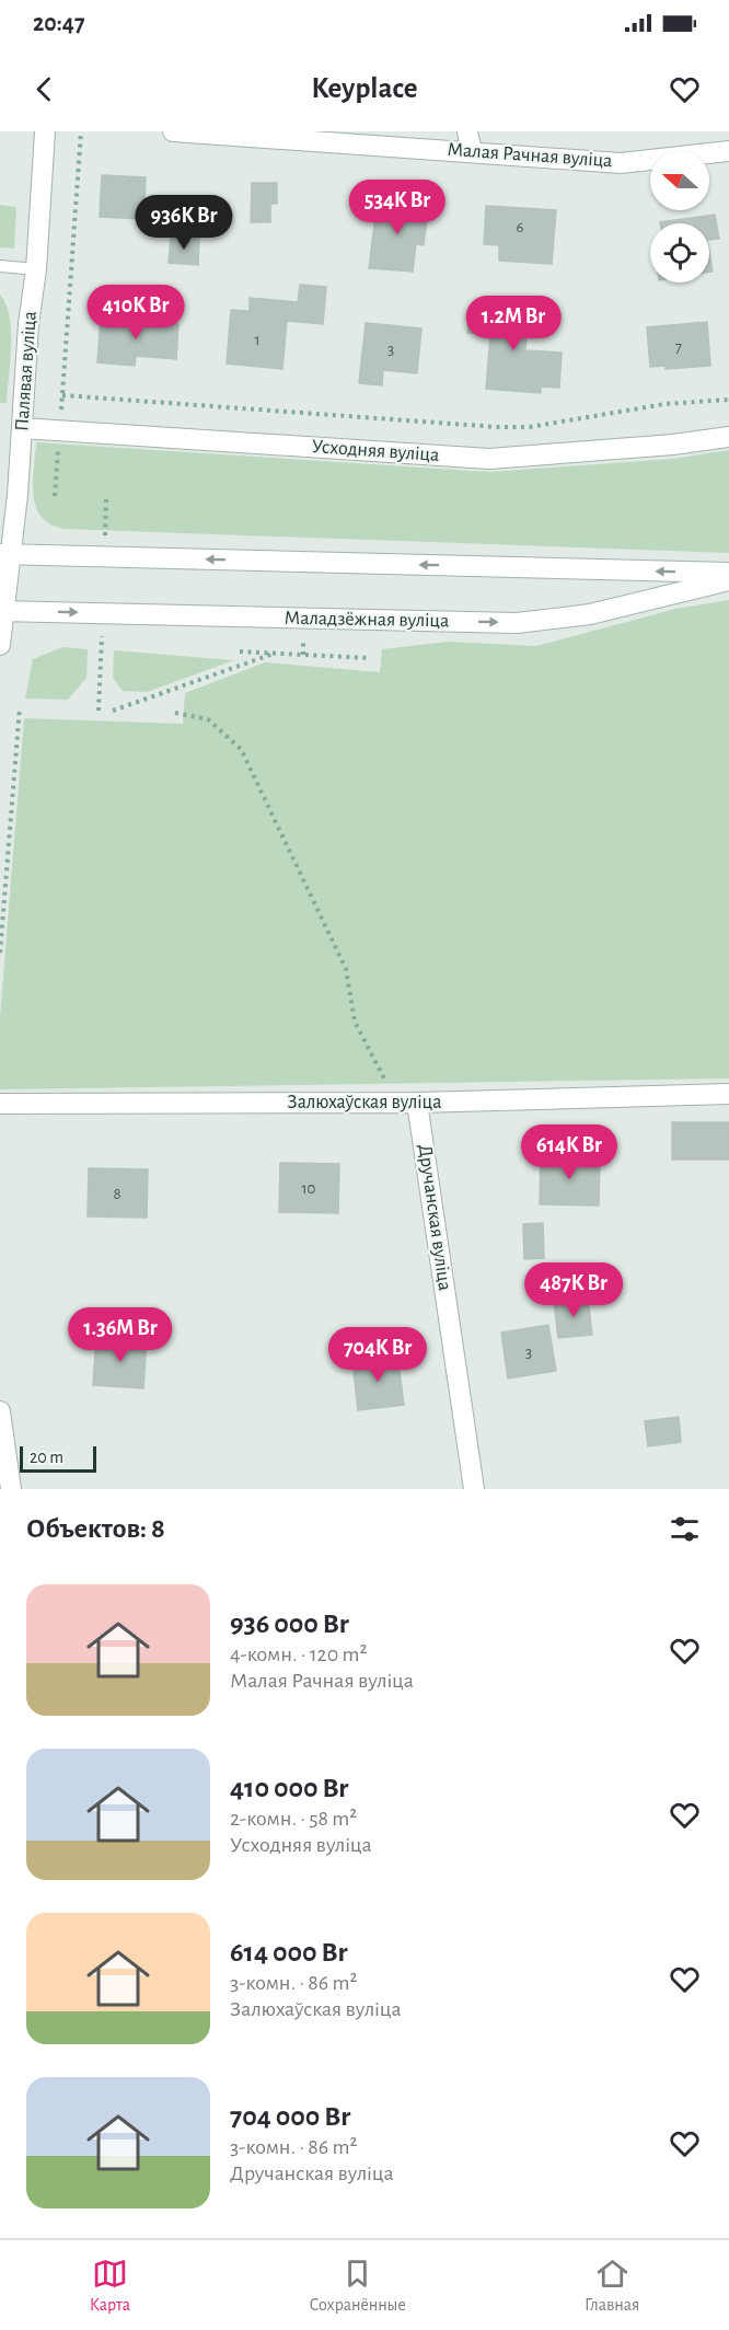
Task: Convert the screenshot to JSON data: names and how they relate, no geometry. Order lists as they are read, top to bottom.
{
  "streets": {
    "street": [
      "Малая Рачная вуліца",
      "Палявая вуліца",
      "Усходняя вуліца",
      "Маладзёжная вуліца",
      "Залюхаўская вуліца",
      "Дручанская вуліца"
    ]
  },
  "crossings": [
    ["Палявая вуліца", "Усходняя вуліца"],
    ["Палявая вуліца", "Маладзёжная вуліца"],
    ["Залюхаўская вуліца", "Дручанская вуліца"]
  ],
  "house_numbers": [
    "6",
    "1",
    "7",
    "3",
    "10",
    "8",
    "3"
  ],
  "scale_bar": "20 m",
  "north": "left",
  "page": {
    "status": "20:47",
    "header": "Keyplace",
    "price": [
      "534K Br",
      "936K Br",
      "410K Br",
      "1.2M Br",
      "614K Br",
      "487K Br",
      "1.36M Br",
      "704K Br"
    ],
    "scale": "20 m",
    "heading": "Объектов: 8",
    "list": [
      {
        "name": "936 000 Br",
        "note": "4-комн. · 120 m² · Малая Рачная вуліца"
      },
      {
        "name": "410 000 Br",
        "note": "2-комн. · 58 m² · Усходняя вуліца"
      },
      {
        "name": "614 000 Br",
        "note": "3-комн. · 86 m² · Залюхаўская вуліца"
      },
      {
        "name": "704 000 Br",
        "note": "3-комн. · 86 m² · Дручанская вуліца"
      }
    ],
    "tabs": ["Карта", "Сохранённые", "Главная"]
  }
}
